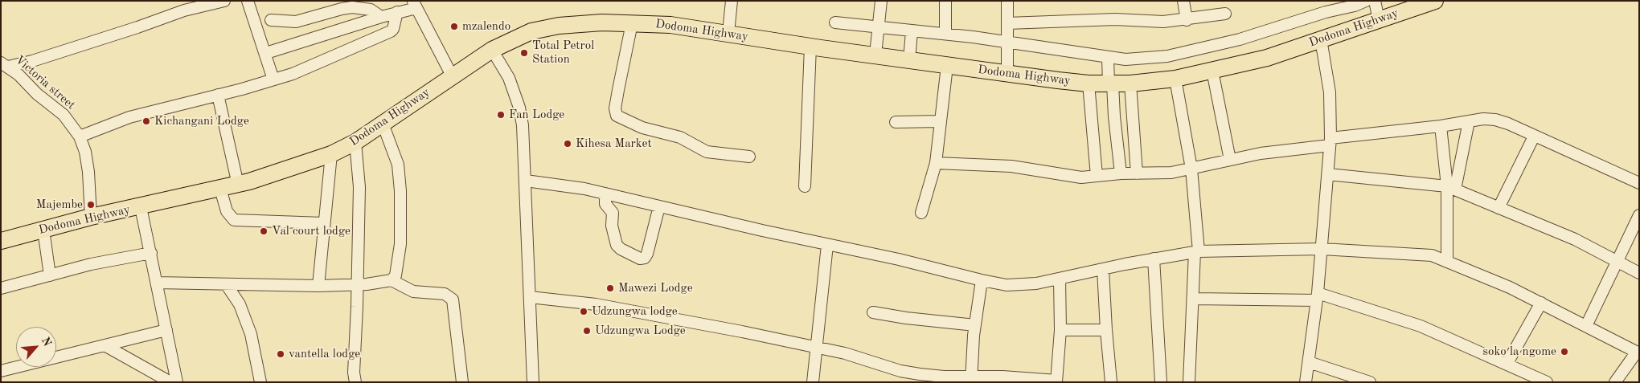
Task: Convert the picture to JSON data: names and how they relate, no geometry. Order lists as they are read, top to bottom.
{
  "streets": {
    "highway": ["Dodoma Highway"],
    "street": ["Victoria street"]
  },
  "crossings": [
    ["Dodoma Highway", "Victoria street"]
  ],
  "places": [
    "mzalendo",
    "Total Petrol Station",
    "Fan Lodge",
    "Kichangani Lodge",
    "Kihesa Market",
    "Majembe",
    "Val court lodge",
    "Mawezi Lodge",
    "Udzungwa lodge",
    "Udzungwa Lodge",
    "soko la ngome",
    "vantella lodge"
  ],
  "north": "top right"
}
